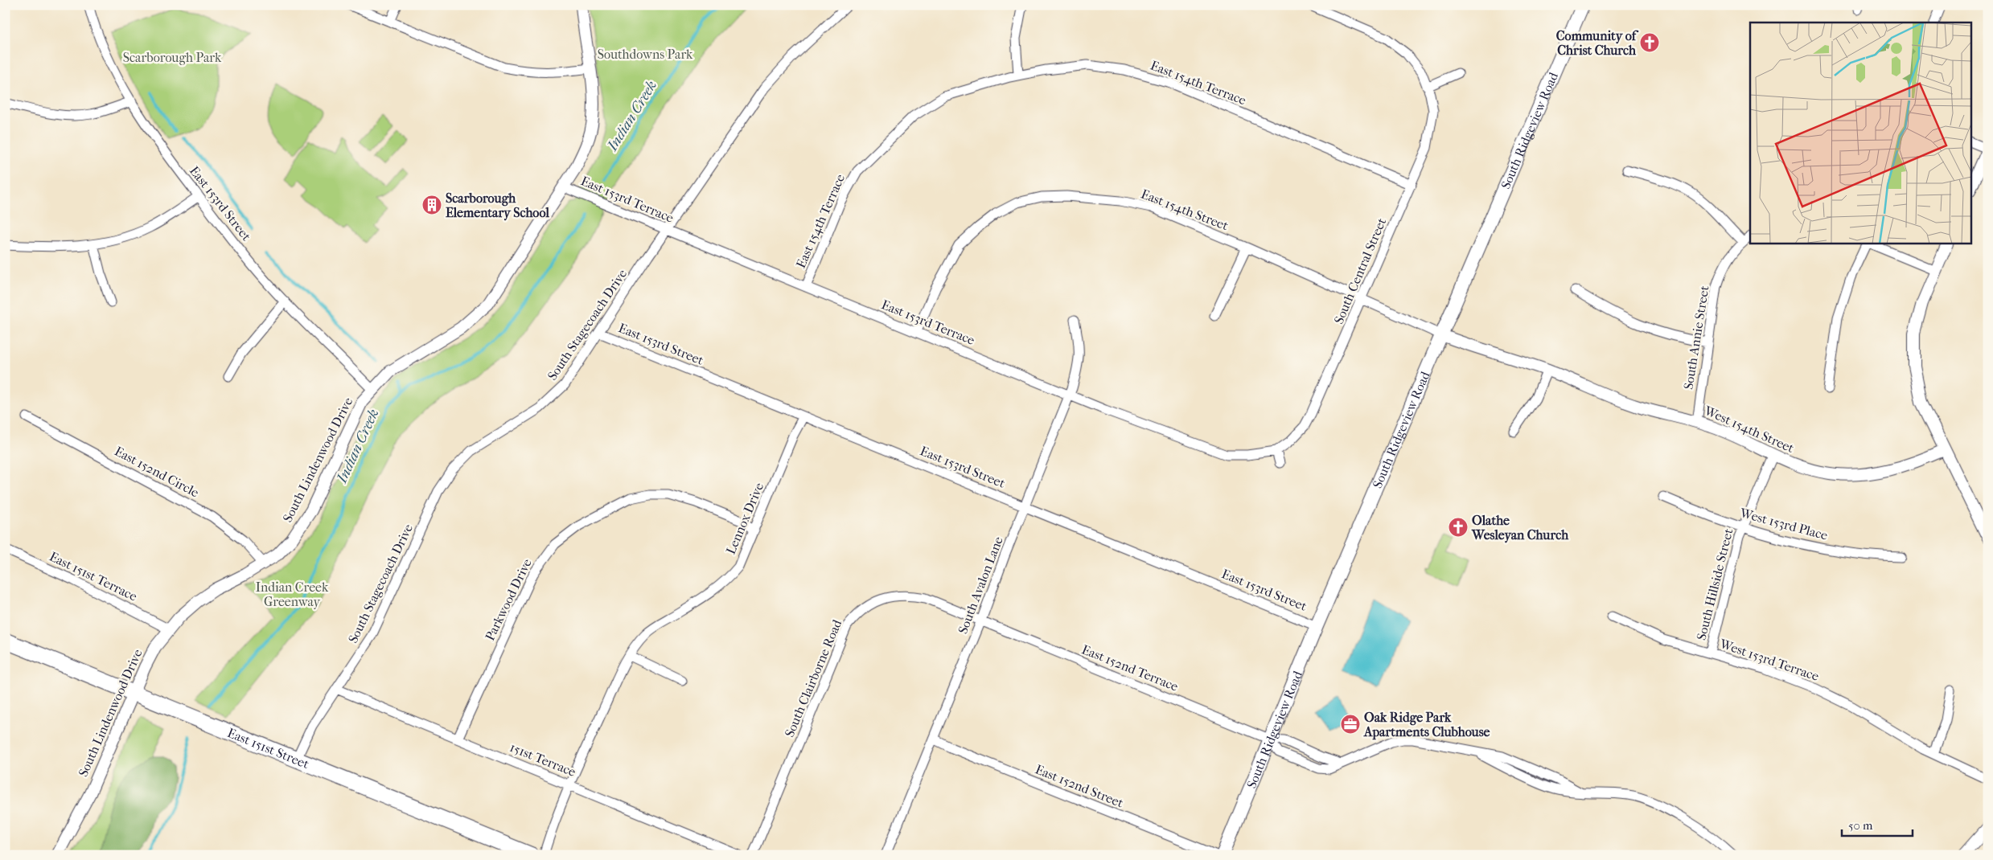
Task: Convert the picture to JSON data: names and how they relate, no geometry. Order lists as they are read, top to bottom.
{
  "streets": {
    "main road": ["South Ridgeview Road", "East 151st Street"],
    "street": [
      "East 154th Terrace",
      "East 153rd Terrace",
      "East 153rd Street",
      "East 154th Street",
      "South Central Street",
      "South Stagecoach Drive",
      "South Annie Street",
      "West 154th Street",
      "South Lindenwood Drive",
      "East 152nd Circle",
      "Lennox Drive",
      "West 153rd Place",
      "East 151st Terrace",
      "South Hillside Street",
      "South Avalon Lane",
      "Parkwood Drive",
      "West 153rd Terrace",
      "East 152nd Terrace",
      "South Clairborne Road",
      "151st Terrace",
      "East 152nd Street"
    ]
  },
  "crossings": [
    ["East 154th Terrace", "East 153rd Terrace"],
    ["East 154th Terrace", "South Central Street"],
    ["South Ridgeview Road", "East 153rd Street"],
    ["South Ridgeview Road", "East 154th Street"],
    ["South Ridgeview Road", "West 154th Street"],
    ["South Ridgeview Road", "East 152nd Terrace"],
    ["East 153rd Terrace", "East 154th Street"],
    ["East 153rd Terrace", "South Central Street"],
    ["East 153rd Terrace", "South Stagecoach Drive"],
    ["East 153rd Terrace", "South Lindenwood Drive"],
    ["East 153rd Terrace", "South Avalon Lane"],
    ["East 153rd Street", "South Stagecoach Drive"],
    ["East 153rd Street", "South Lindenwood Drive"],
    ["East 153rd Street", "Lennox Drive"],
    ["East 153rd Street", "South Avalon Lane"],
    ["East 154th Street", "South Central Street"],
    ["East 154th Street", "West 154th Street"],
    ["South Stagecoach Drive", "East 151st Street"],
    ["South Stagecoach Drive", "151st Terrace"],
    ["South Annie Street", "West 154th Street"],
    ["West 154th Street", "South Hillside Street"],
    ["South Lindenwood Drive", "East 152nd Circle"],
    ["South Lindenwood Drive", "East 151st Terrace"],
    ["South Lindenwood Drive", "East 151st Street"],
    ["Lennox Drive", "Parkwood Drive"],
    ["Lennox Drive", "151st Terrace"],
    ["West 153rd Place", "South Hillside Street"],
    ["South Hillside Street", "West 153rd Terrace"],
    ["South Avalon Lane", "East 152nd Terrace"],
    ["South Avalon Lane", "South Clairborne Road"],
    ["South Avalon Lane", "East 152nd Street"],
    ["Parkwood Drive", "151st Terrace"],
    ["East 152nd Terrace", "South Clairborne Road"]
  ],
  "water": ["Indian Creek"],
  "parks": ["Southdowns Park", "Scarborough Park", "Indian Creek Greenway"],
  "places": {
    "church": ["Community of Christ Church", "Olathe Wesleyan Church"],
    "building": ["Scarborough Elementary School"],
    "office": ["Oak Ridge Park Apartments Clubhouse"]
  },
  "scale_bar": "50 m"
}
